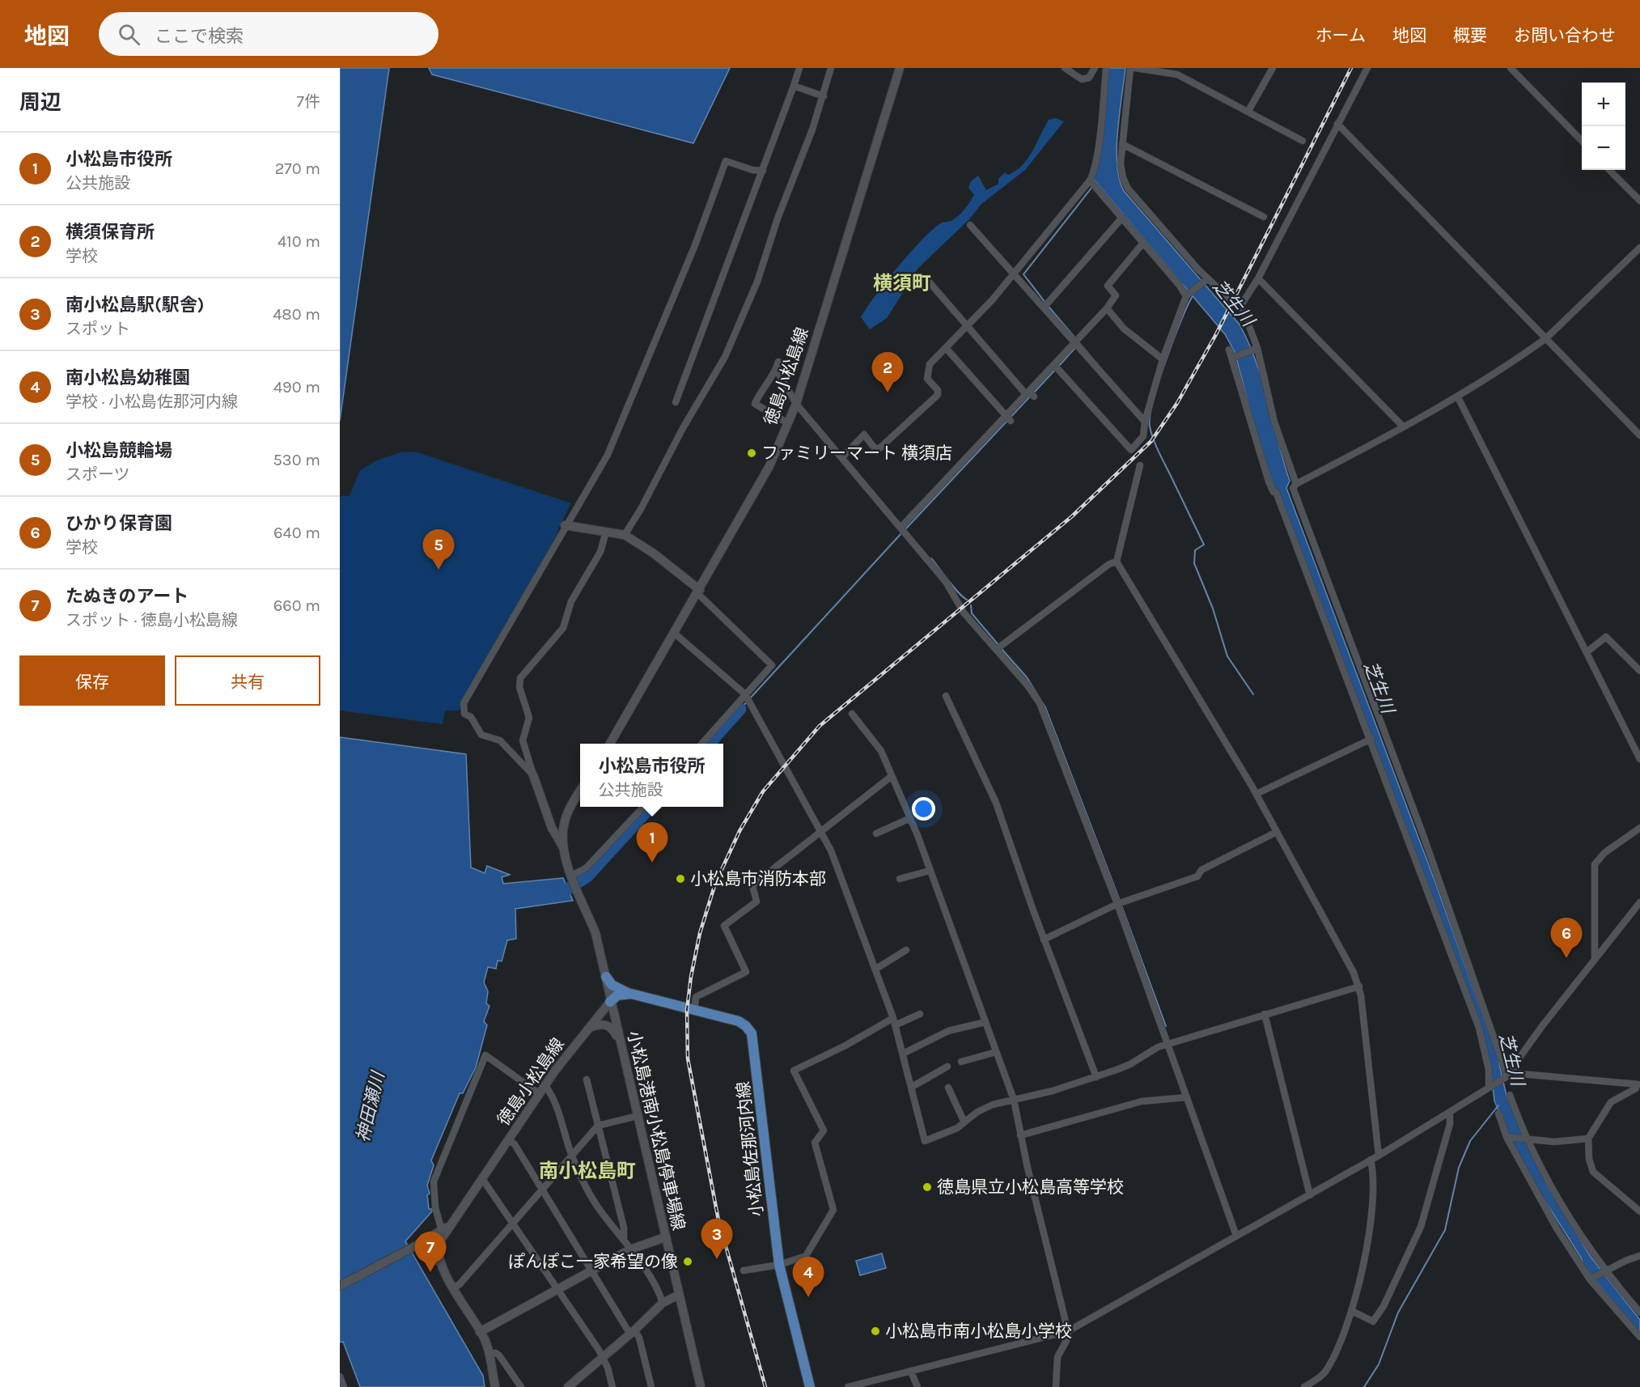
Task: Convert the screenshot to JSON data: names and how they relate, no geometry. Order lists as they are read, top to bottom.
{
  "streets": {
    "main road": ["徳島小松島線", "小松島港南小松島停車場線", "小松島佐那河内線"]
  },
  "crossings": [
    ["徳島小松島線", "小松島港南小松島停車場線"]
  ],
  "districts": ["横須町", "南小松島町"],
  "water": ["芝生川", "神田瀬川"],
  "places": [
    "ファミリーマート 横須店",
    "小松島市消防本部",
    "徳島県立小松島高等学校",
    "ぽんぽこ一家希望の像",
    "小松島市南小松島小学校"
  ],
  "page": {
    "header": "地図",
    "search": "ここで検索",
    "nav": [
      "ホーム",
      "地図",
      "概要",
      "お問い合わせ"
    ],
    "heading": ["周辺", "7件"],
    "map_buttons": ["+", "−"],
    "list": [
      {
        "mark": "1",
        "name": "小松島市役所",
        "note": "公共施設",
        "value": "270 m"
      },
      {
        "mark": "2",
        "name": "横須保育所",
        "note": "学校",
        "value": "410 m"
      },
      {
        "mark": "3",
        "name": "南小松島駅(駅舎)",
        "note": "スポット",
        "value": "480 m"
      },
      {
        "mark": "4",
        "name": "南小松島幼稚園",
        "note": "学校 · 小松島佐那河内線",
        "value": "490 m"
      },
      {
        "mark": "5",
        "name": "小松島競輪場",
        "note": "スポーツ",
        "value": "530 m"
      },
      {
        "mark": "6",
        "name": "ひかり保育園",
        "note": "学校",
        "value": "640 m"
      },
      {
        "mark": "7",
        "name": "たぬきのアート",
        "note": "スポット · 徳島小松島線",
        "value": "660 m"
      }
    ],
    "pins": [
      "2",
      "5",
      "1",
      "6",
      "3",
      "7",
      "4"
    ],
    "buttons": ["保存", "共有"],
    "popup": ["小松島市役所", "公共施設"]
  }
}
